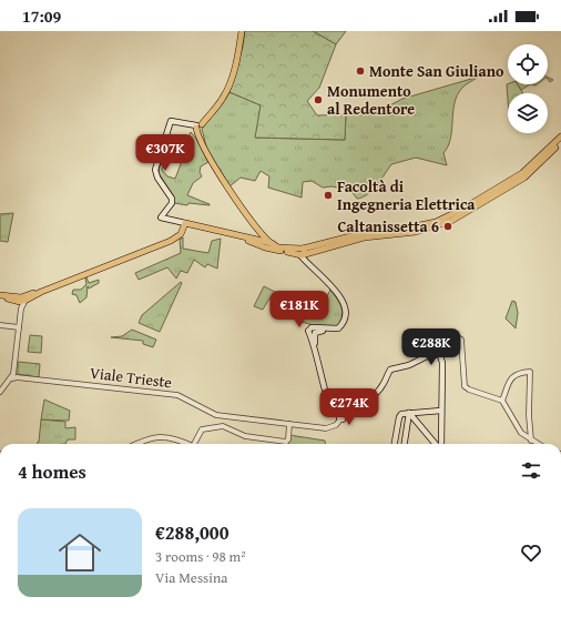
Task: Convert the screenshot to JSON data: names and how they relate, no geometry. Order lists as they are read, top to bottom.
{
  "streets": {
    "street": ["Viale Trieste"]
  },
  "places": [
    "Monte San Giuliano",
    "Monumento al Redentore",
    "Facoltà di Ingegneria Elettrica",
    "Caltanissetta 6"
  ],
  "page": {
    "status": "17:09",
    "price": [
      "€307K",
      "€181K",
      "€288K",
      "€274K"
    ],
    "heading": "4 homes",
    "list": [
      {
        "name": "€288,000",
        "note": "3 rooms · 98 m² · Via Messina"
      }
    ]
  }
}
